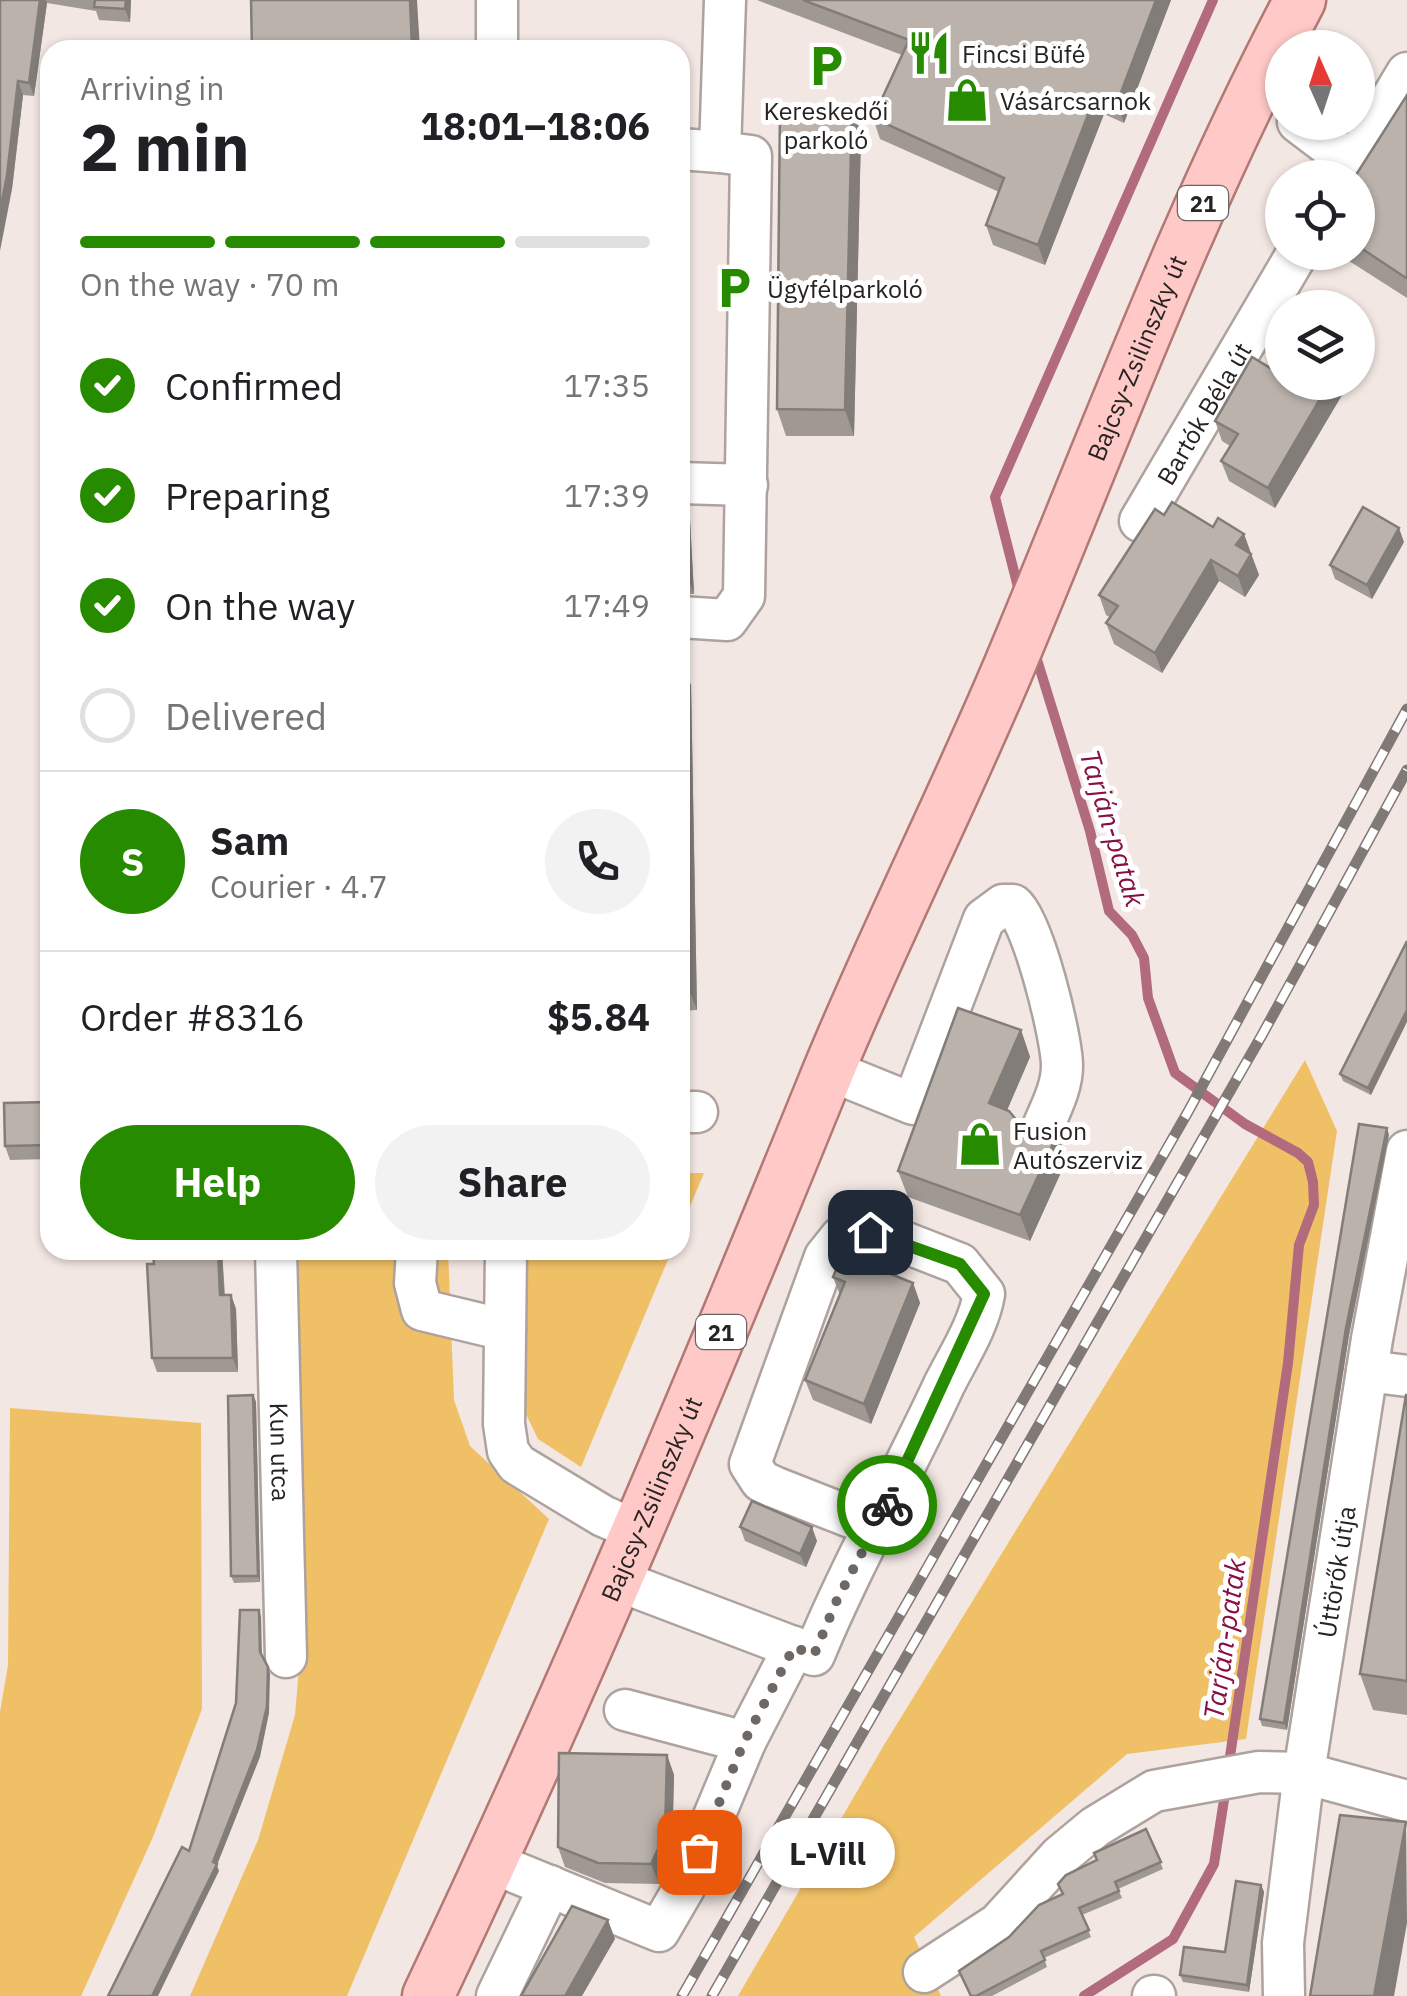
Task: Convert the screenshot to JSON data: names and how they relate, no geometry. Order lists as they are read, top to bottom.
{
  "streets": {
    "main road": ["21", "Bajcsy-Zsilinszky út"],
    "street": ["Bartók Béla út", "Kun utca", "Úttörők útja"]
  },
  "water": ["Tarján-patak"],
  "places": {
    "restaurant": ["Fincsi Büfé"],
    "parking": ["Kereskedői parkoló", "Ügyfélparkoló"],
    "shop": ["Vásárcsarnok", "Fusion Autószerviz"],
    "other": ["L-Vill"]
  },
  "north": "top",
  "page": {
    "heading": ["2 min", "Arriving in", "18:01–18:06"],
    "panel": [
      "Sam",
      "Courier · 4.7",
      "Order #8316",
      "$5.84"
    ],
    "bar": "On the way · 70 m",
    "list": [
      ["Confirmed", "17:35"],
      ["Preparing", "17:39"],
      ["On the way", "17:49"],
      "Delivered"
    ],
    "round": "S",
    "buttons": ["Help", "Share"],
    "bubble": "L-Vill"
  }
}
